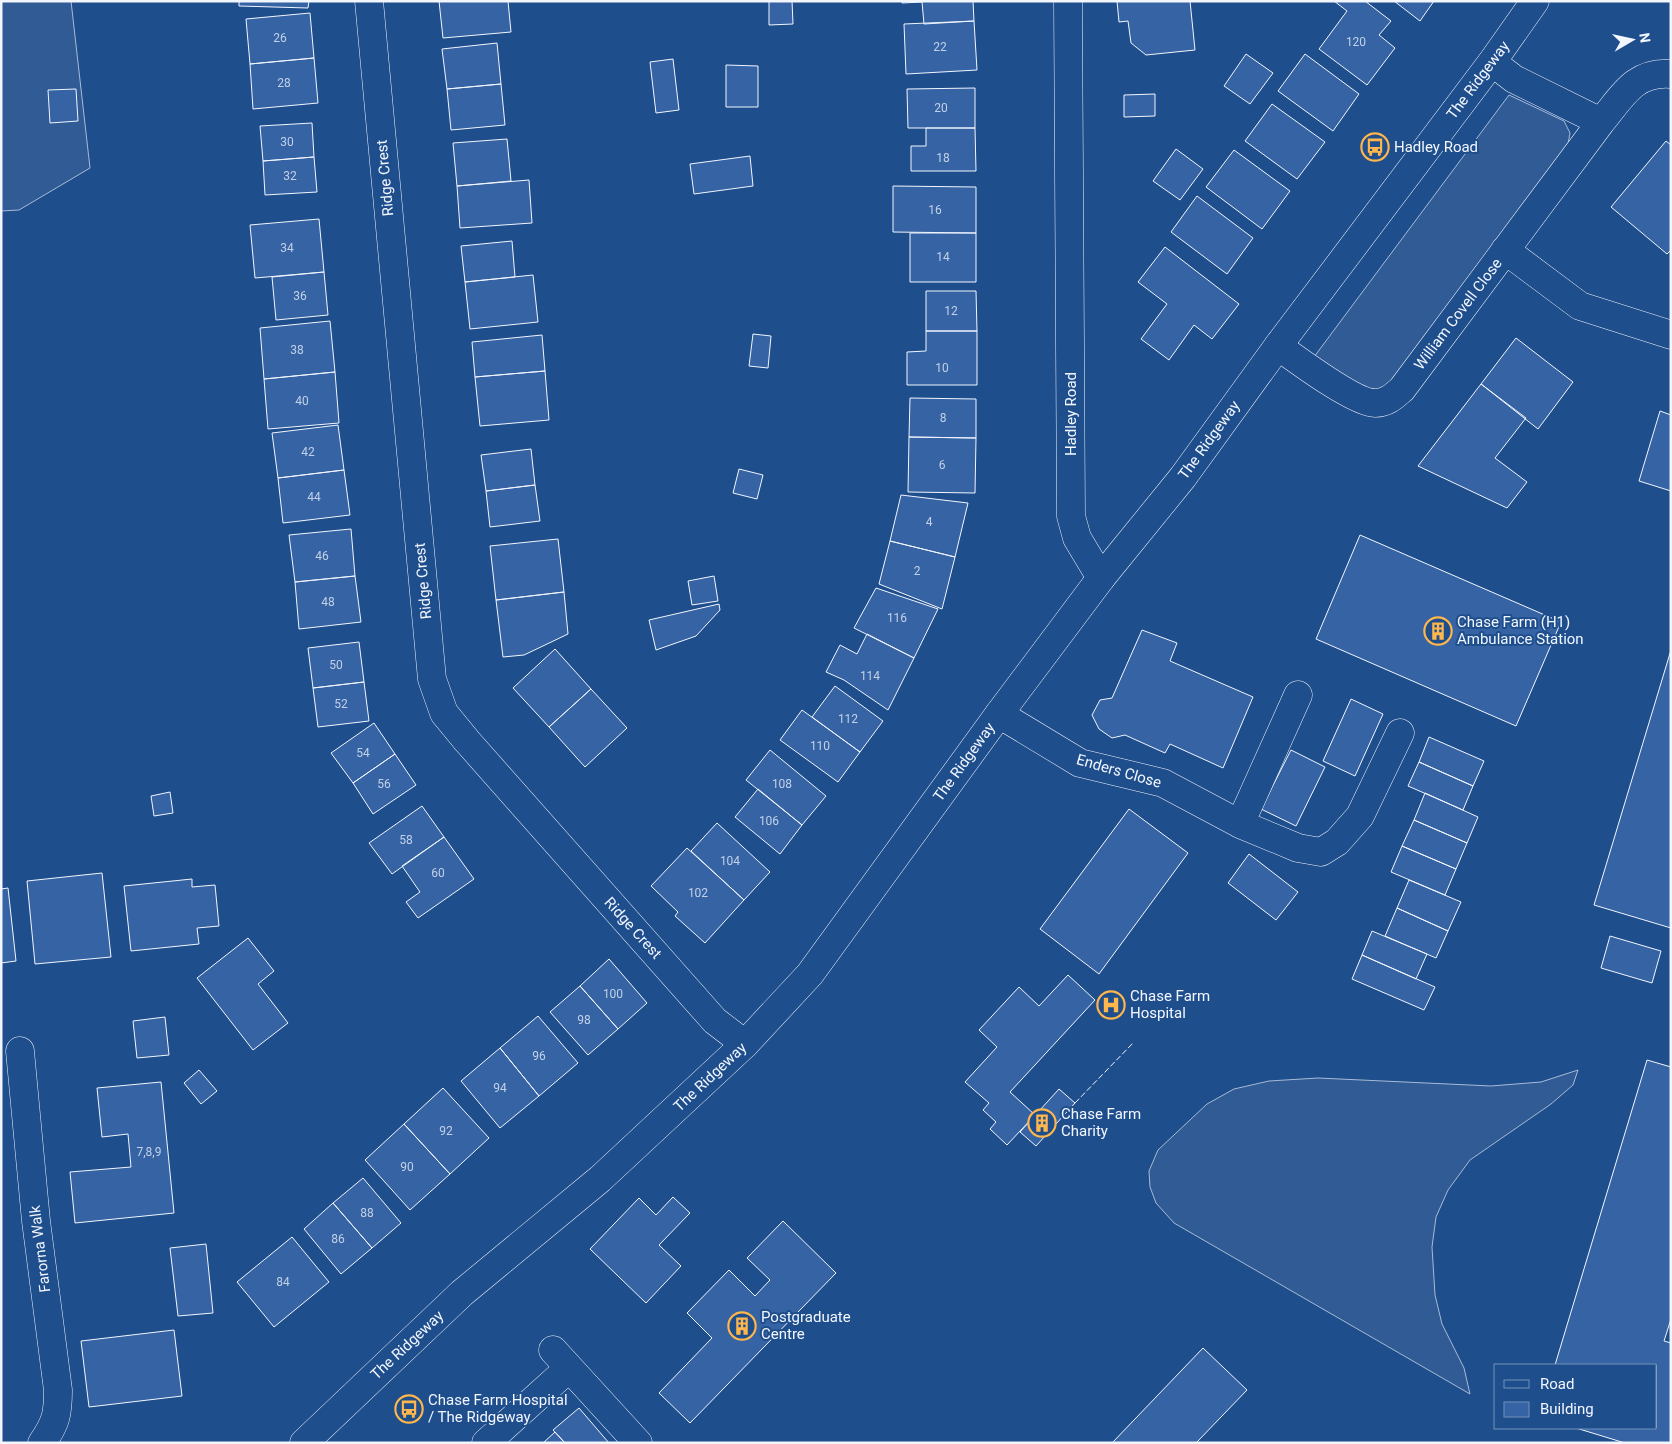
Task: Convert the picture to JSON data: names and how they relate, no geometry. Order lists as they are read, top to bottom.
{
  "streets": {
    "street": [
      "The Ridgeway",
      "Ridge Crest",
      "William Covell Close",
      "Hadley Road",
      "Enders Close",
      "Farorna Walk"
    ]
  },
  "crossings": [
    ["The Ridgeway", "Ridge Crest"],
    ["The Ridgeway", "William Covell Close"],
    ["The Ridgeway", "Hadley Road"],
    ["The Ridgeway", "Enders Close"]
  ],
  "places": {
    "bus stop": ["Hadley Road", "Chase Farm Hospital / The Ridgeway"],
    "building": ["Chase Farm (H1) Ambulance Station", "Chase Farm Charity", "Postgraduate Centre"],
    "hospital": ["Chase Farm Hospital"]
  },
  "house_numbers": [
    "26",
    "120",
    "22",
    "28",
    "20",
    "30",
    "18",
    "32",
    "16",
    "34",
    "14",
    "36",
    "12",
    "38",
    "10",
    "40",
    "8",
    "42",
    "6",
    "44",
    "4",
    "46",
    "2",
    "48",
    "116",
    "50",
    "114",
    "52",
    "112",
    "110",
    "54",
    "56",
    "108",
    "106",
    "58",
    "104",
    "60",
    "102",
    "100",
    "98",
    "96",
    "94",
    "92",
    "7,8,9",
    "90",
    "88",
    "86",
    "84"
  ],
  "legend": ["Road", "Building"],
  "north": "right"
}
